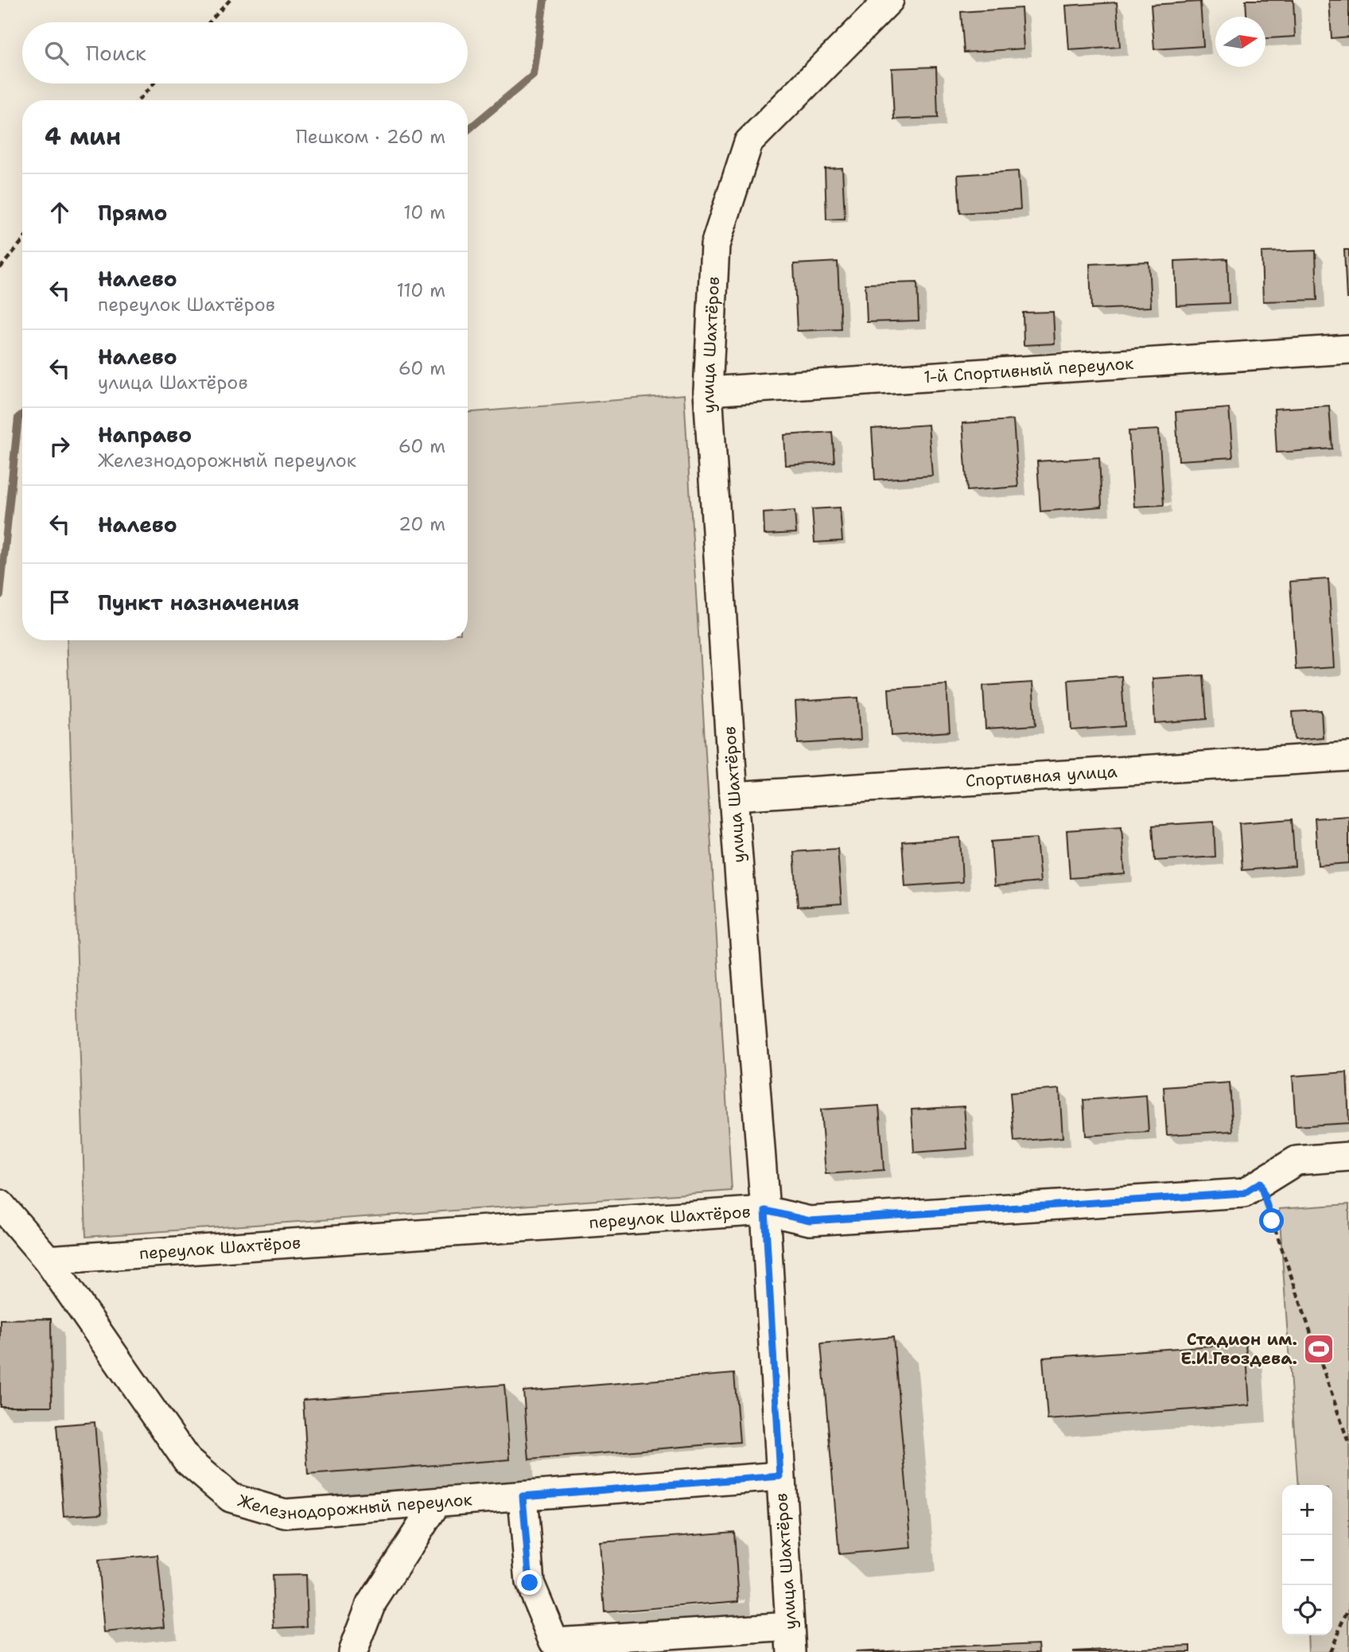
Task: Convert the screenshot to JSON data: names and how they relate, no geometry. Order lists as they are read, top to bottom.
{
  "streets": {
    "street": [
      "улица Шахтёров",
      "1-й Спортивный переулок",
      "Спортивная улица",
      "переулок Шахтёров",
      "Железнодорожный переулок"
    ]
  },
  "crossings": [
    ["улица Шахтёров", "1-й Спортивный переулок"],
    ["улица Шахтёров", "Спортивная улица"],
    ["улица Шахтёров", "переулок Шахтёров"],
    ["улица Шахтёров", "Железнодорожный переулок"],
    ["переулок Шахтёров", "Железнодорожный переулок"]
  ],
  "places": {
    "sports": ["Стадион им. Е.И.Гвоздева."]
  },
  "north": "right",
  "page": {
    "search": "Поиск",
    "heading": ["4 мин", "Пешком · 260 m"],
    "list": [
      ["Прямо", "10 m"],
      ["Налево", "переулок Шахтёров", "110 m"],
      ["Налево", "улица Шахтёров", "60 m"],
      ["Направо", "Железнодорожный переулок", "60 m"],
      ["Налево", "20 m"],
      "Пункт назначения"
    ],
    "map_buttons": ["+", "−"]
  }
}
